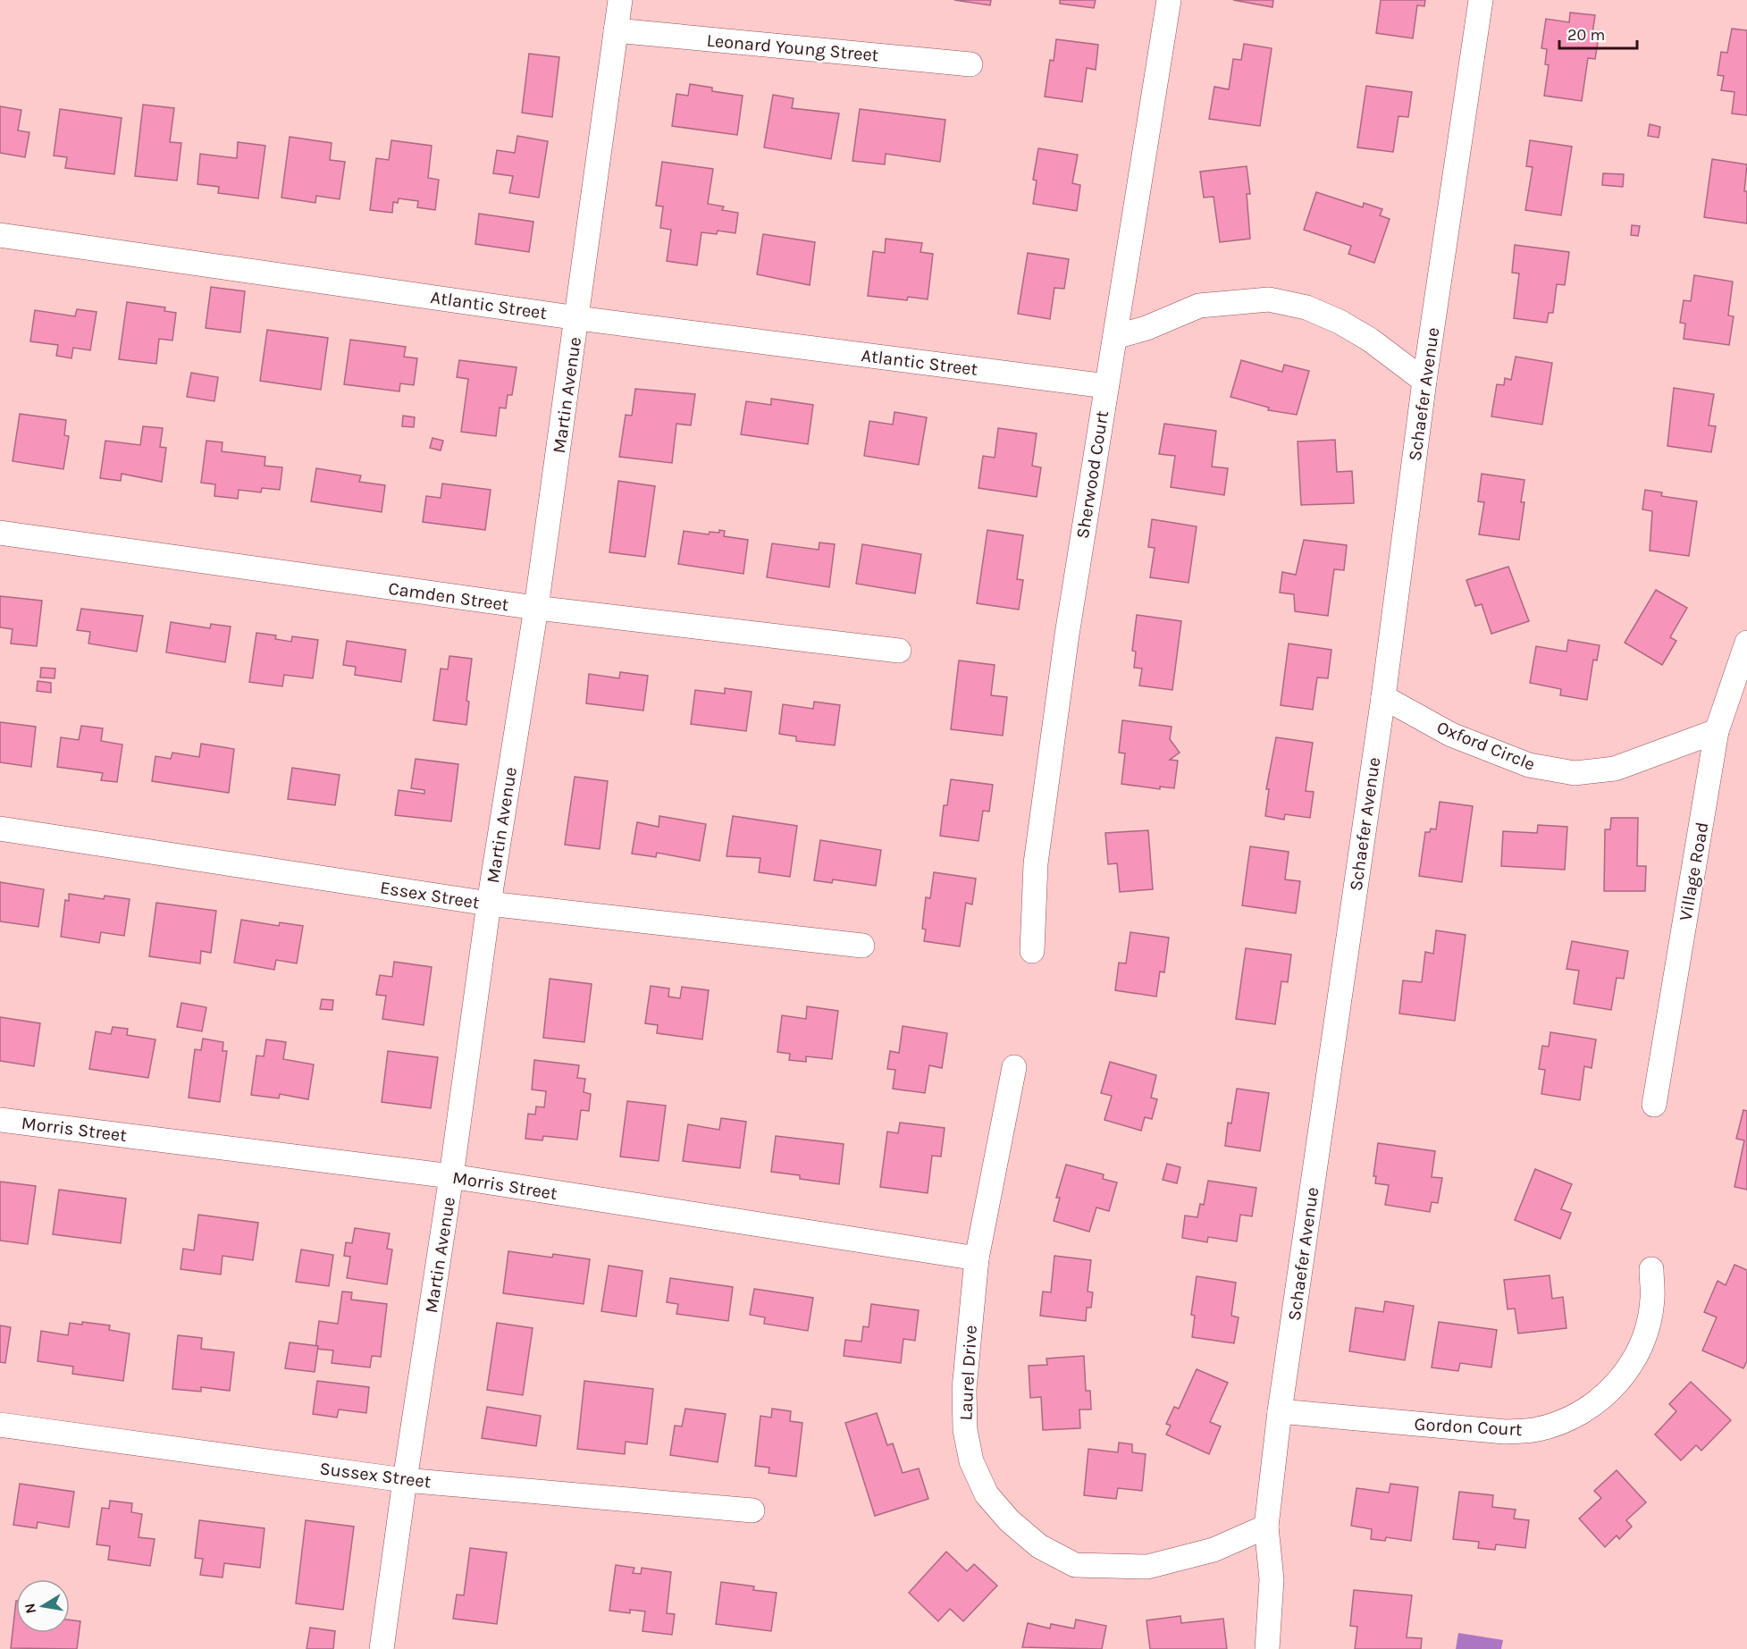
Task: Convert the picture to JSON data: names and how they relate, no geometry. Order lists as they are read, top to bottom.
{
  "streets": {
    "street": [
      "Leonard Young Street",
      "Atlantic Street",
      "Schaefer Avenue",
      "Martin Avenue",
      "Sherwood Court",
      "Camden Street",
      "Oxford Circle",
      "Village Road",
      "Essex Street",
      "Morris Street",
      "Laurel Drive",
      "Gordon Court",
      "Sussex Street"
    ]
  },
  "crossings": [
    ["Leonard Young Street", "Martin Avenue"],
    ["Atlantic Street", "Martin Avenue"],
    ["Atlantic Street", "Sherwood Court"],
    ["Schaefer Avenue", "Oxford Circle"],
    ["Schaefer Avenue", "Laurel Drive"],
    ["Schaefer Avenue", "Gordon Court"],
    ["Martin Avenue", "Camden Street"],
    ["Martin Avenue", "Essex Street"],
    ["Martin Avenue", "Morris Street"],
    ["Martin Avenue", "Sussex Street"],
    ["Oxford Circle", "Village Road"],
    ["Morris Street", "Laurel Drive"]
  ],
  "scale_bar": "20 m",
  "north": "left"
}
